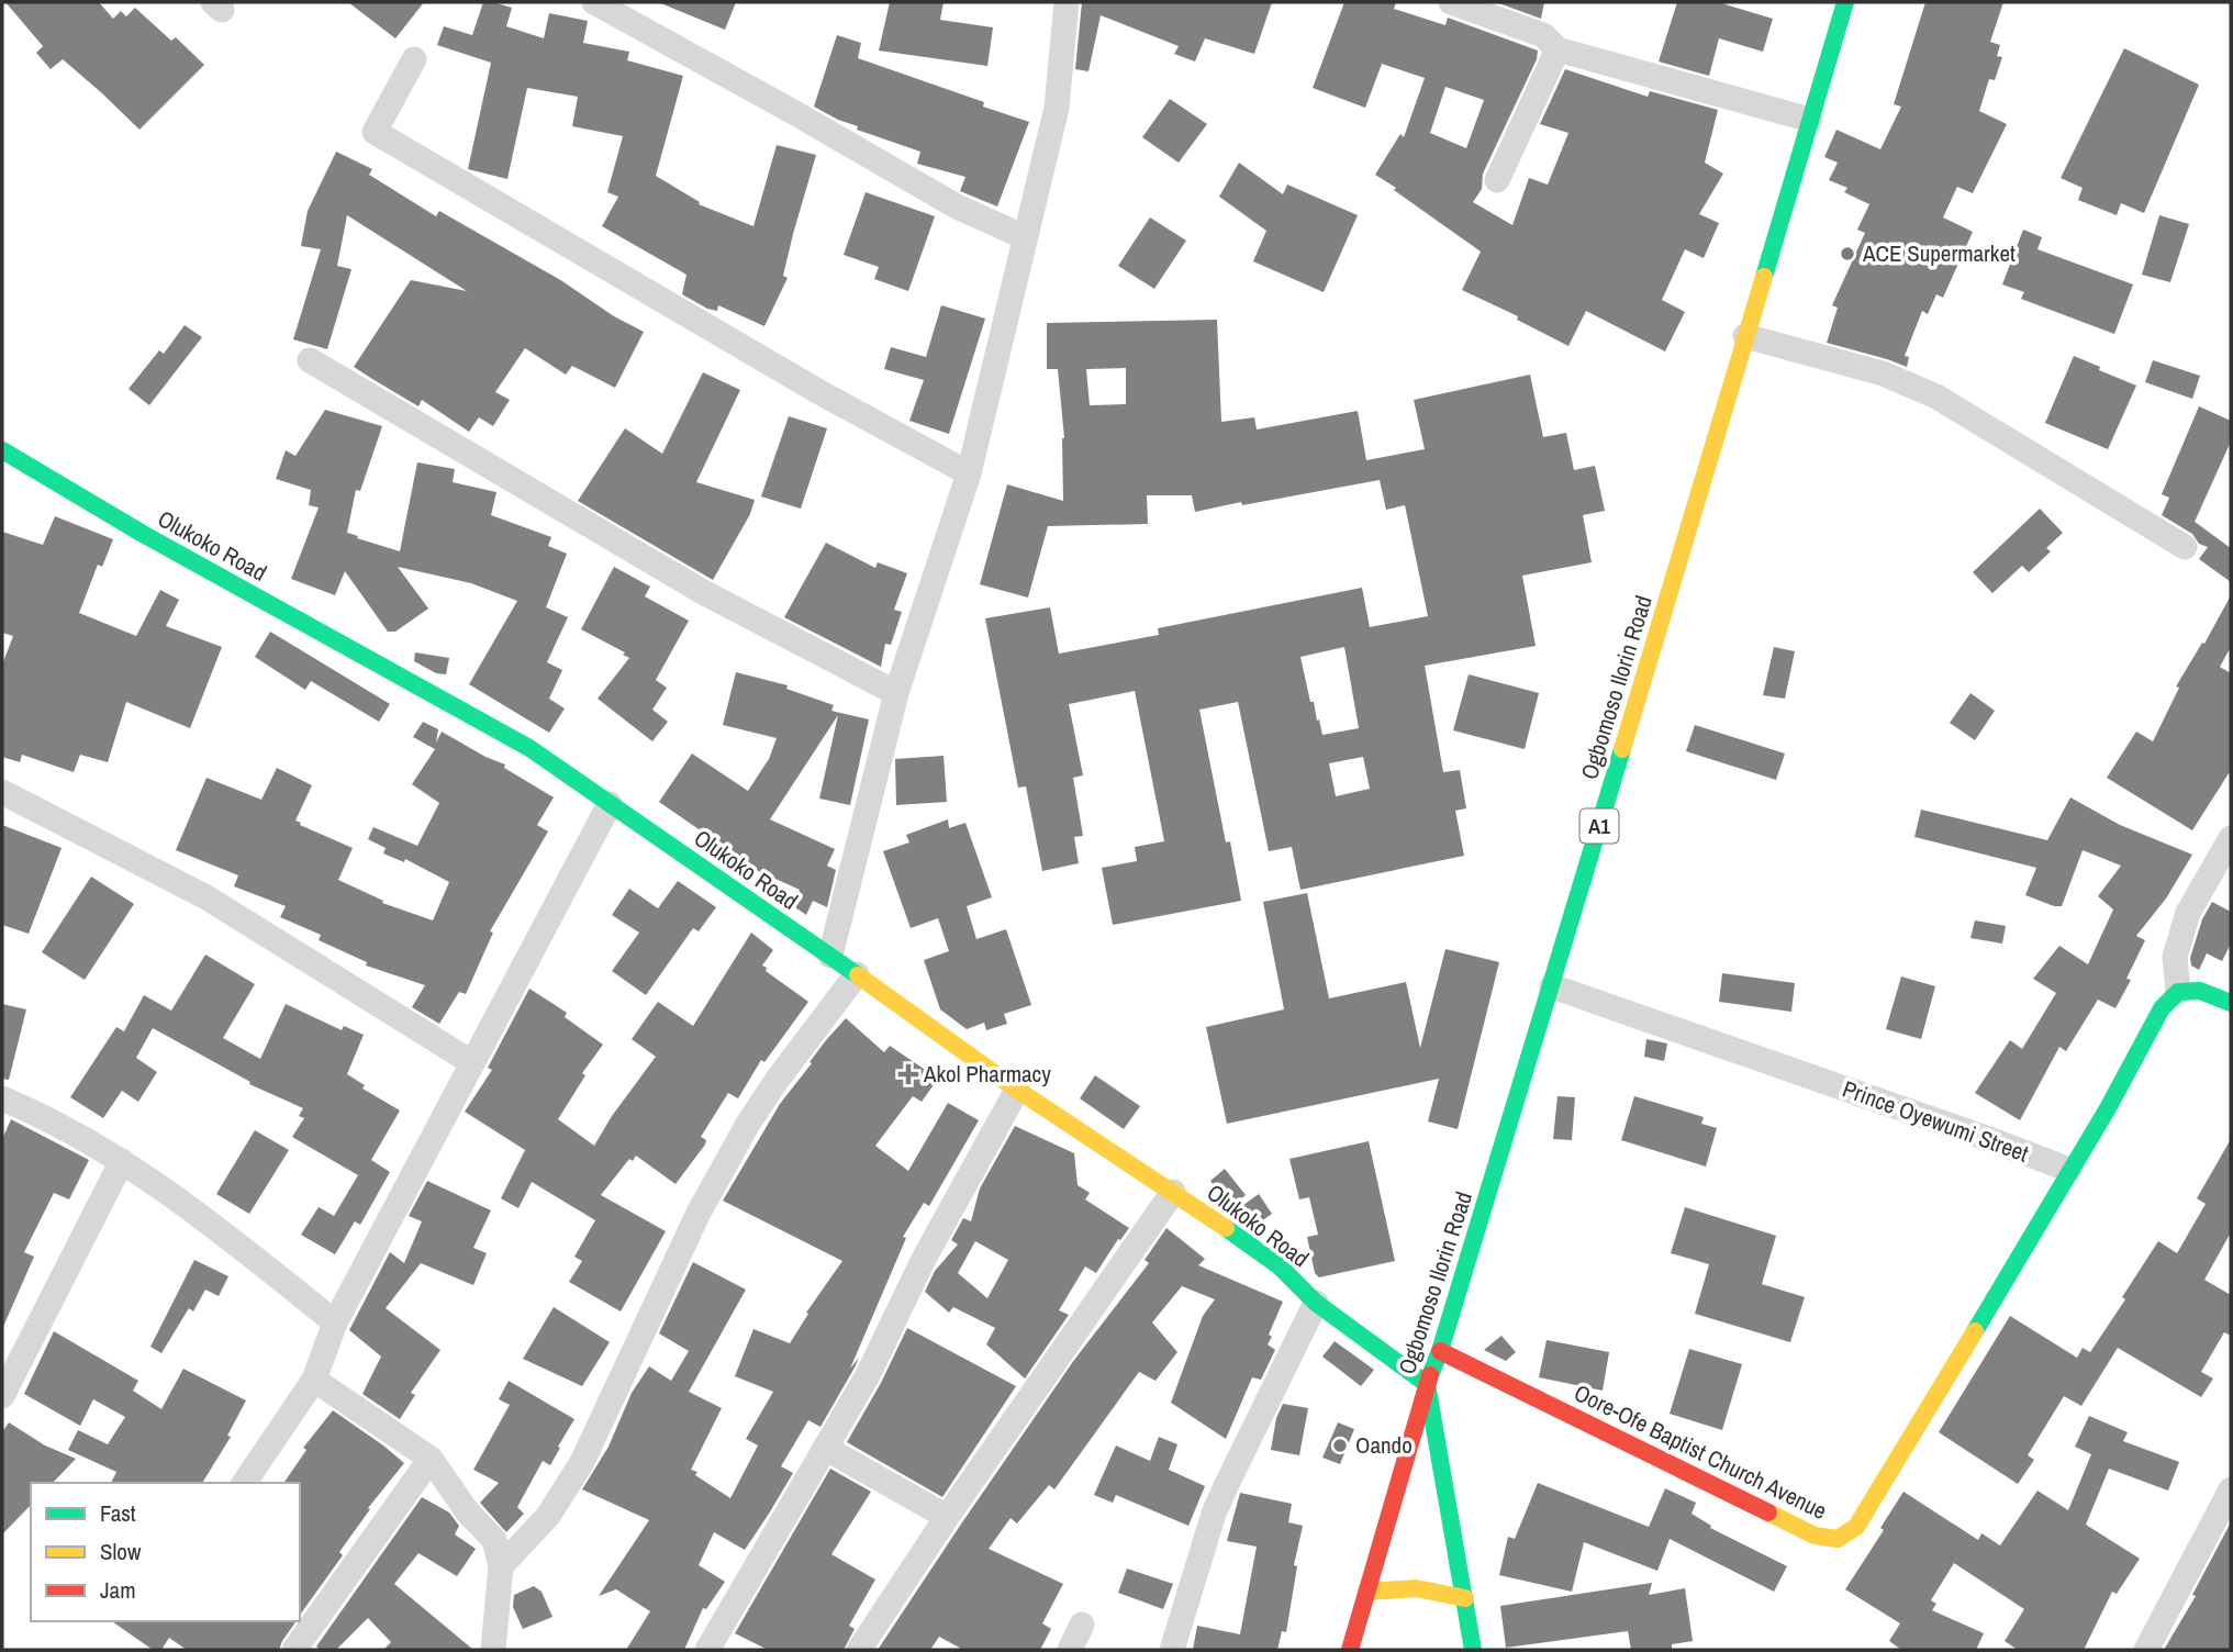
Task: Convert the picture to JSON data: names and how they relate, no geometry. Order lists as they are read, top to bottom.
{
  "streets": {
    "main road": [
      "Olukoko Road",
      "Ogbomoso Ilorin Road",
      "A1",
      "Oore-Ofe Baptist Church Avenue"
    ],
    "street": ["Prince Oyewumi Street"]
  },
  "crossings": [
    ["Olukoko Road", "Ogbomoso Ilorin Road"],
    ["Ogbomoso Ilorin Road", "Prince Oyewumi Street"],
    ["Ogbomoso Ilorin Road", "Oore-Ofe Baptist Church Avenue"],
    ["Prince Oyewumi Street", "Oore-Ofe Baptist Church Avenue"]
  ],
  "places": {
    "other": ["ACE Supermarket", "Oando"],
    "health": ["Akol Pharmacy"]
  },
  "legend": ["Fast", "Slow", "Jam"]
}
